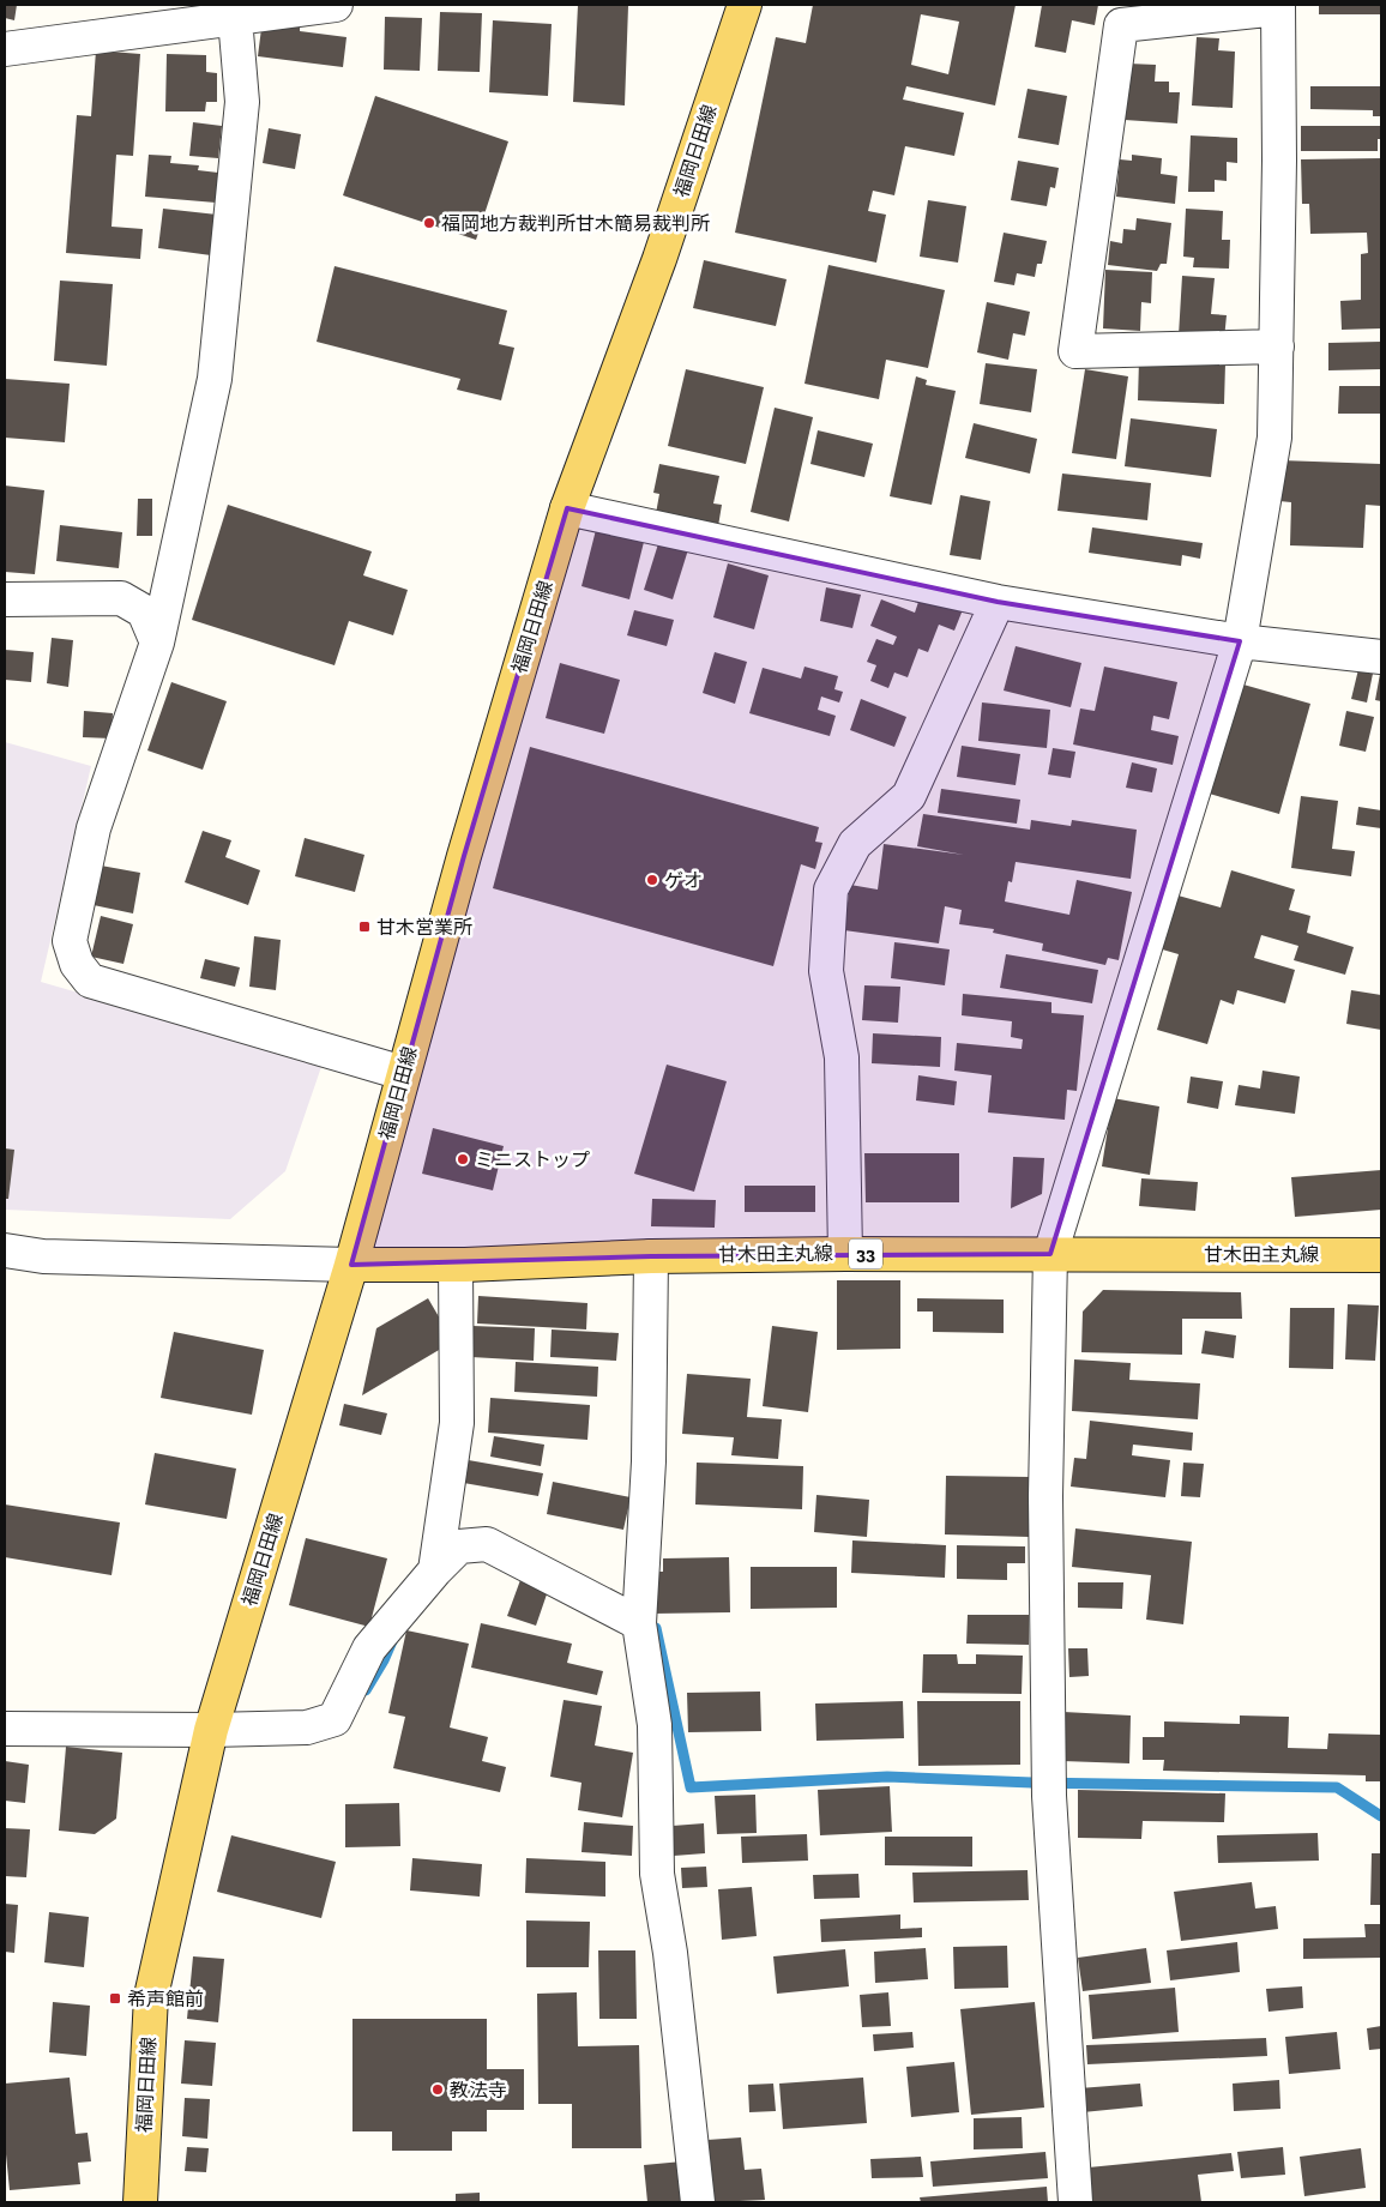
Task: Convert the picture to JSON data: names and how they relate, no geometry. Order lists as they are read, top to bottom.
{
  "streets": {
    "main road": ["福岡日田線", "甘木田主丸線", "33"]
  },
  "crossings": [
    ["福岡日田線", "甘木田主丸線"]
  ],
  "places": {
    "other": [
      "福岡地方裁判所甘木簡易裁判所",
      "ゲオ",
      "ミニストップ",
      "教法寺"
    ],
    "transit": ["甘木営業所", "希声館前"]
  }
}
